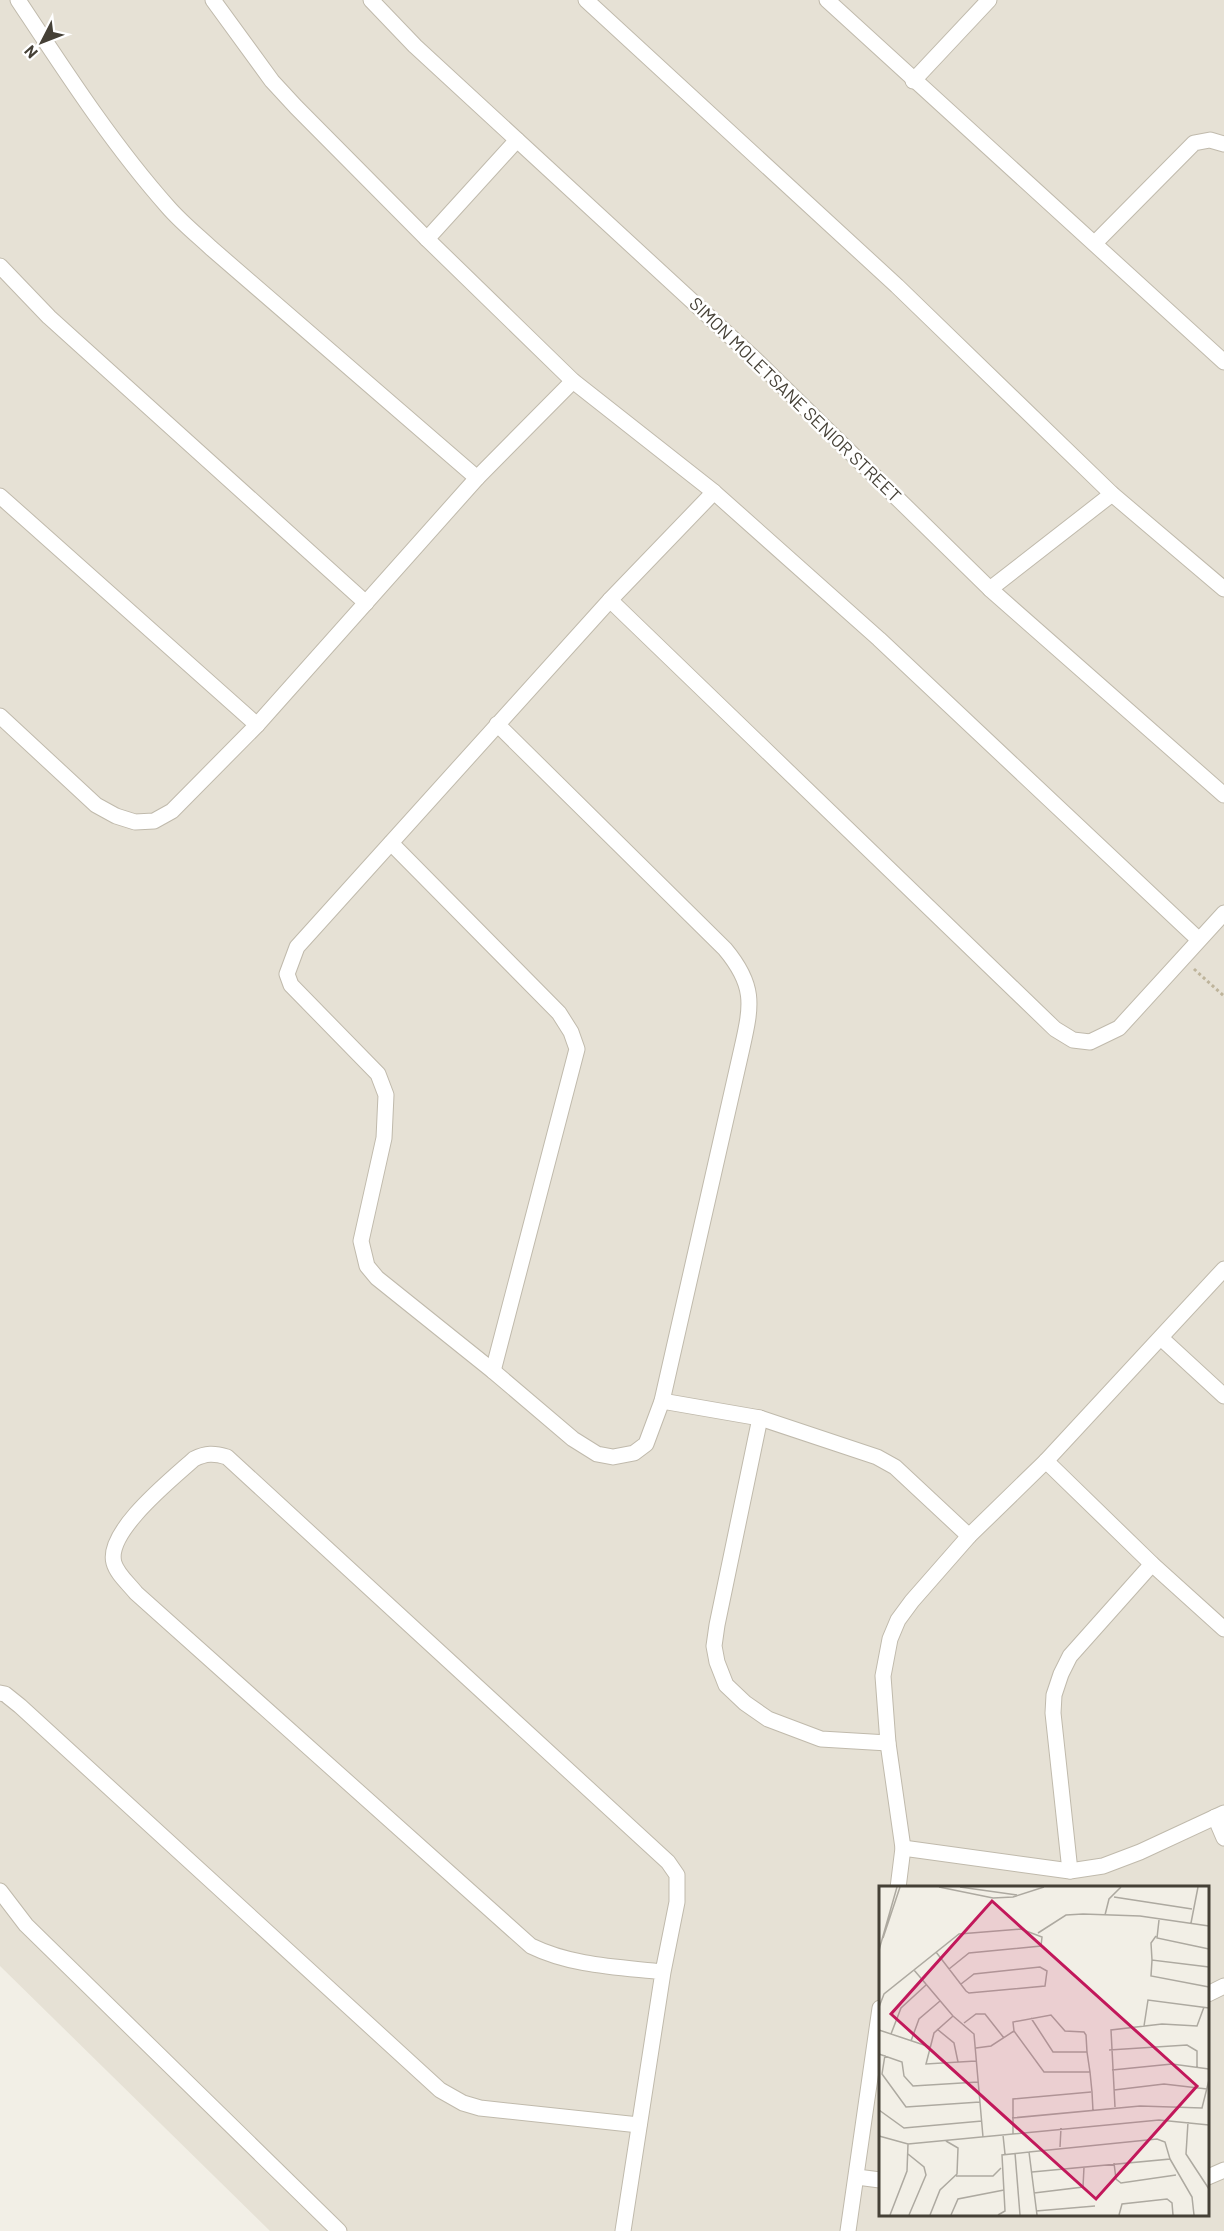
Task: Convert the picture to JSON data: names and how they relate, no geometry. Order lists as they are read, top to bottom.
{
  "streets": {
    "street": ["SIMON MOLETSANE SENIOR STREET"]
  },
  "north": "bottom left"
}
